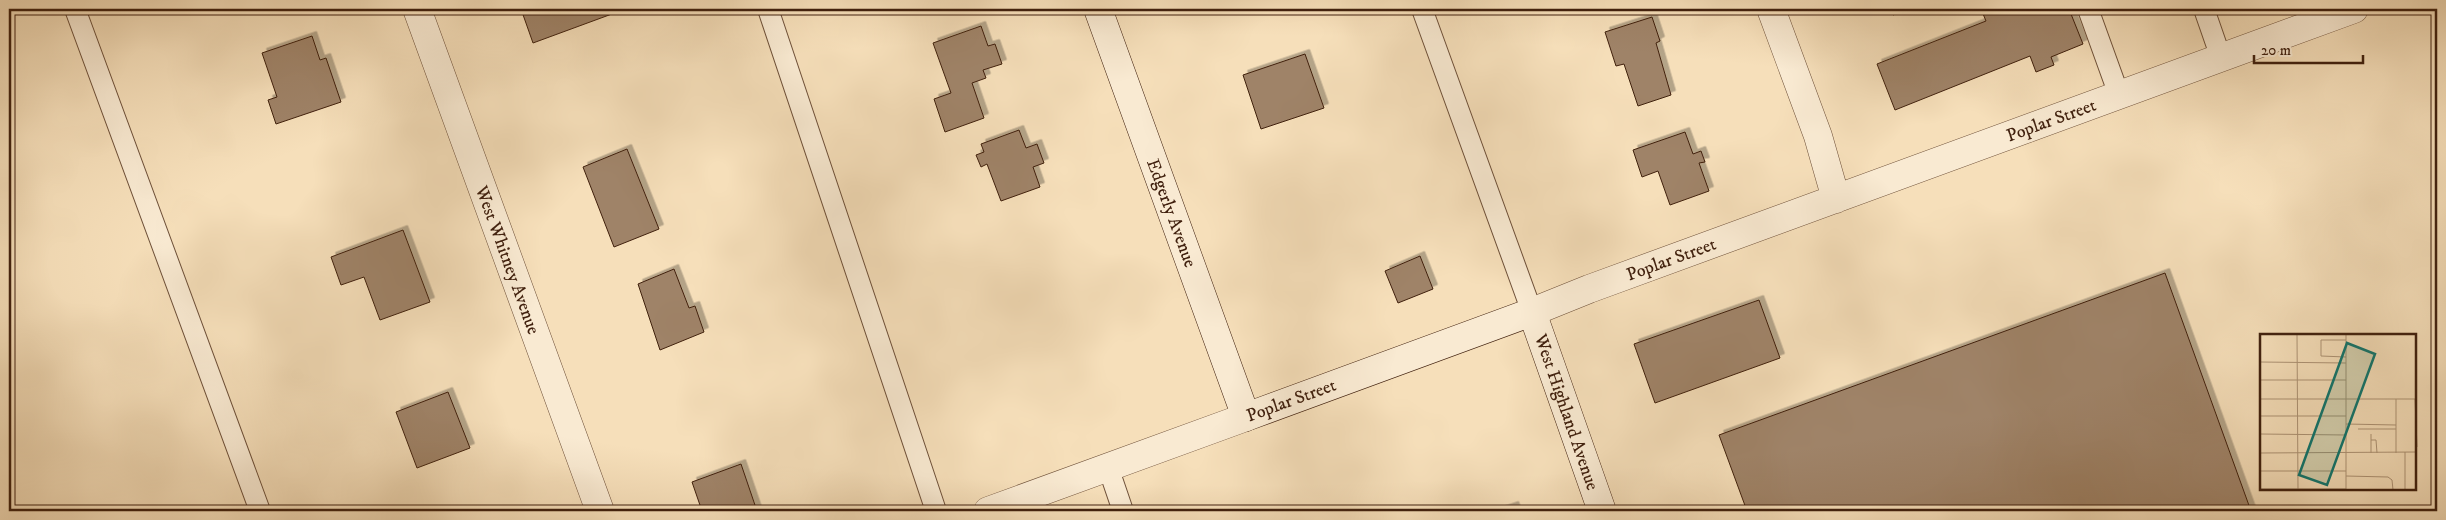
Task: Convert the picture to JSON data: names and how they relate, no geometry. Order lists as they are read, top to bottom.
{
  "streets": {
    "street": [
      "Poplar Street",
      "Edgerly Avenue",
      "West Whitney Avenue",
      "West Highland Avenue"
    ]
  },
  "crossings": [
    ["Poplar Street", "Edgerly Avenue"],
    ["Poplar Street", "West Highland Avenue"]
  ],
  "scale_bar": "20 m"
}
